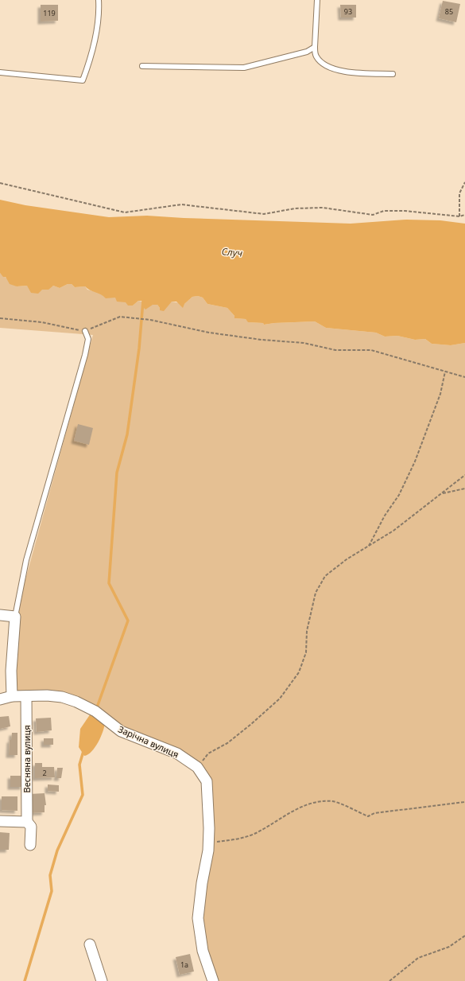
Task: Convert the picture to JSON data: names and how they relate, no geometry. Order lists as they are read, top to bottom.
{
  "streets": {
    "street": ["Зарічна вулиця", "Весняна вулиця"]
  },
  "crossings": [
    ["Зарічна вулиця", "Весняна вулиця"]
  ],
  "water": ["Случ"],
  "house_numbers": [
    "93",
    "85",
    "119",
    "2",
    "1а"
  ]
}
